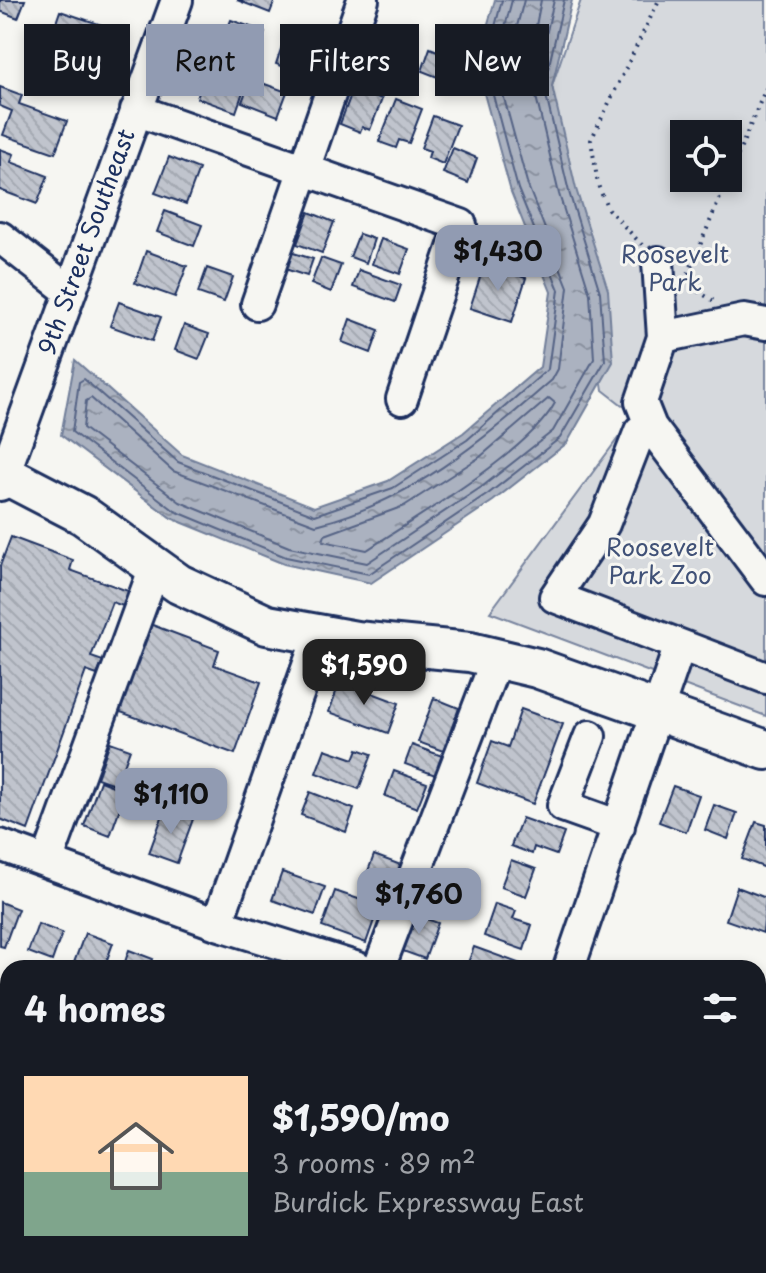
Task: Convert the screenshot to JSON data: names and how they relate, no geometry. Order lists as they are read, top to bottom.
{
  "streets": {
    "street": ["9th Street Southeast"]
  },
  "parks": ["Roosevelt Park", "Roosevelt Park Zoo"],
  "page": {
    "chip": [
      "Buy",
      "Rent",
      "Filters",
      "New"
    ],
    "price": [
      "$1,430",
      "$1,590",
      "$1,110",
      "$1,760"
    ],
    "heading": "4 homes",
    "list": [
      {
        "name": "$1,590/mo",
        "note": "3 rooms · 89 m² · Burdick Expressway East"
      }
    ]
  }
}
